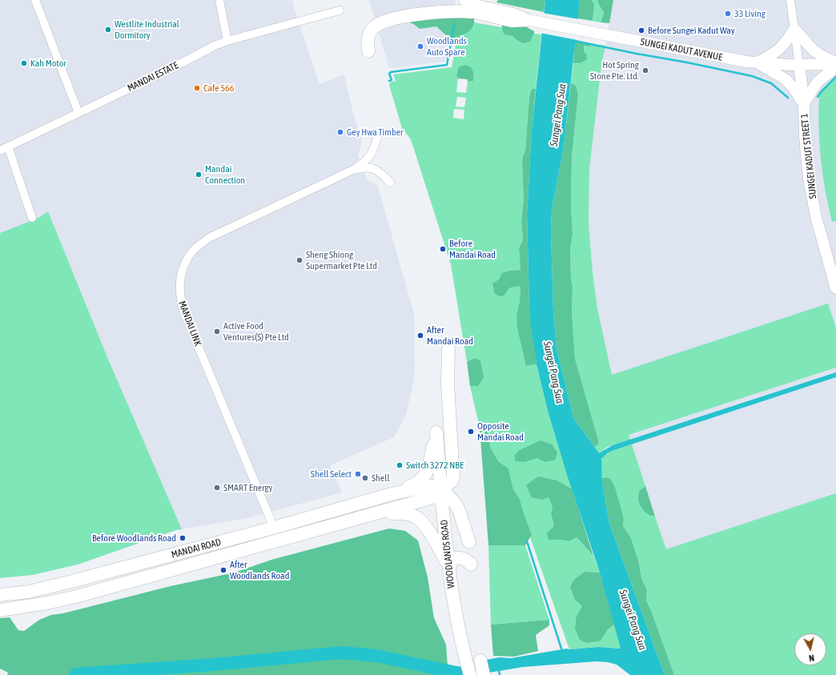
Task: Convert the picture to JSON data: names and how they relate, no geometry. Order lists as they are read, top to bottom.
{
  "streets": {
    "main road": ["MANDAI ROAD", "WOODLANDS ROAD"],
    "street": [
      "SUNGEI KADUT AVENUE",
      "MANDAI ESTATE",
      "SUNGEI KADUT STREET 1",
      "MANDAI LINK"
    ]
  },
  "crossings": [
    ["SUNGEI KADUT AVENUE", "SUNGEI KADUT STREET 1"],
    ["MANDAI LINK", "MANDAI ROAD"],
    ["MANDAI ROAD", "WOODLANDS ROAD"]
  ],
  "water": ["Sungei Pang Sua"],
  "places": [
    "33 Living",
    "Westlite Industrial Dormitory",
    "Before Sungei Kadut Way",
    "Woodlands Auto Spare",
    "Kah Motor",
    "Hot Spring Stone Pte. Ltd.",
    "Cafe 566",
    "Gey Hwa Timber",
    "Mandai Connection",
    "Before Mandai Road",
    "Sheng Shiong Supermarket Pte Ltd",
    "Active Food Ventures(S) Pte Ltd",
    "After Mandai Road",
    "Opposite Mandai Road",
    "Switch 3272 NBE",
    "Shell Select",
    "Shell",
    "SMART Energy",
    "Before Woodlands Road",
    "After Woodlands Road"
  ],
  "north": "bottom"
}
